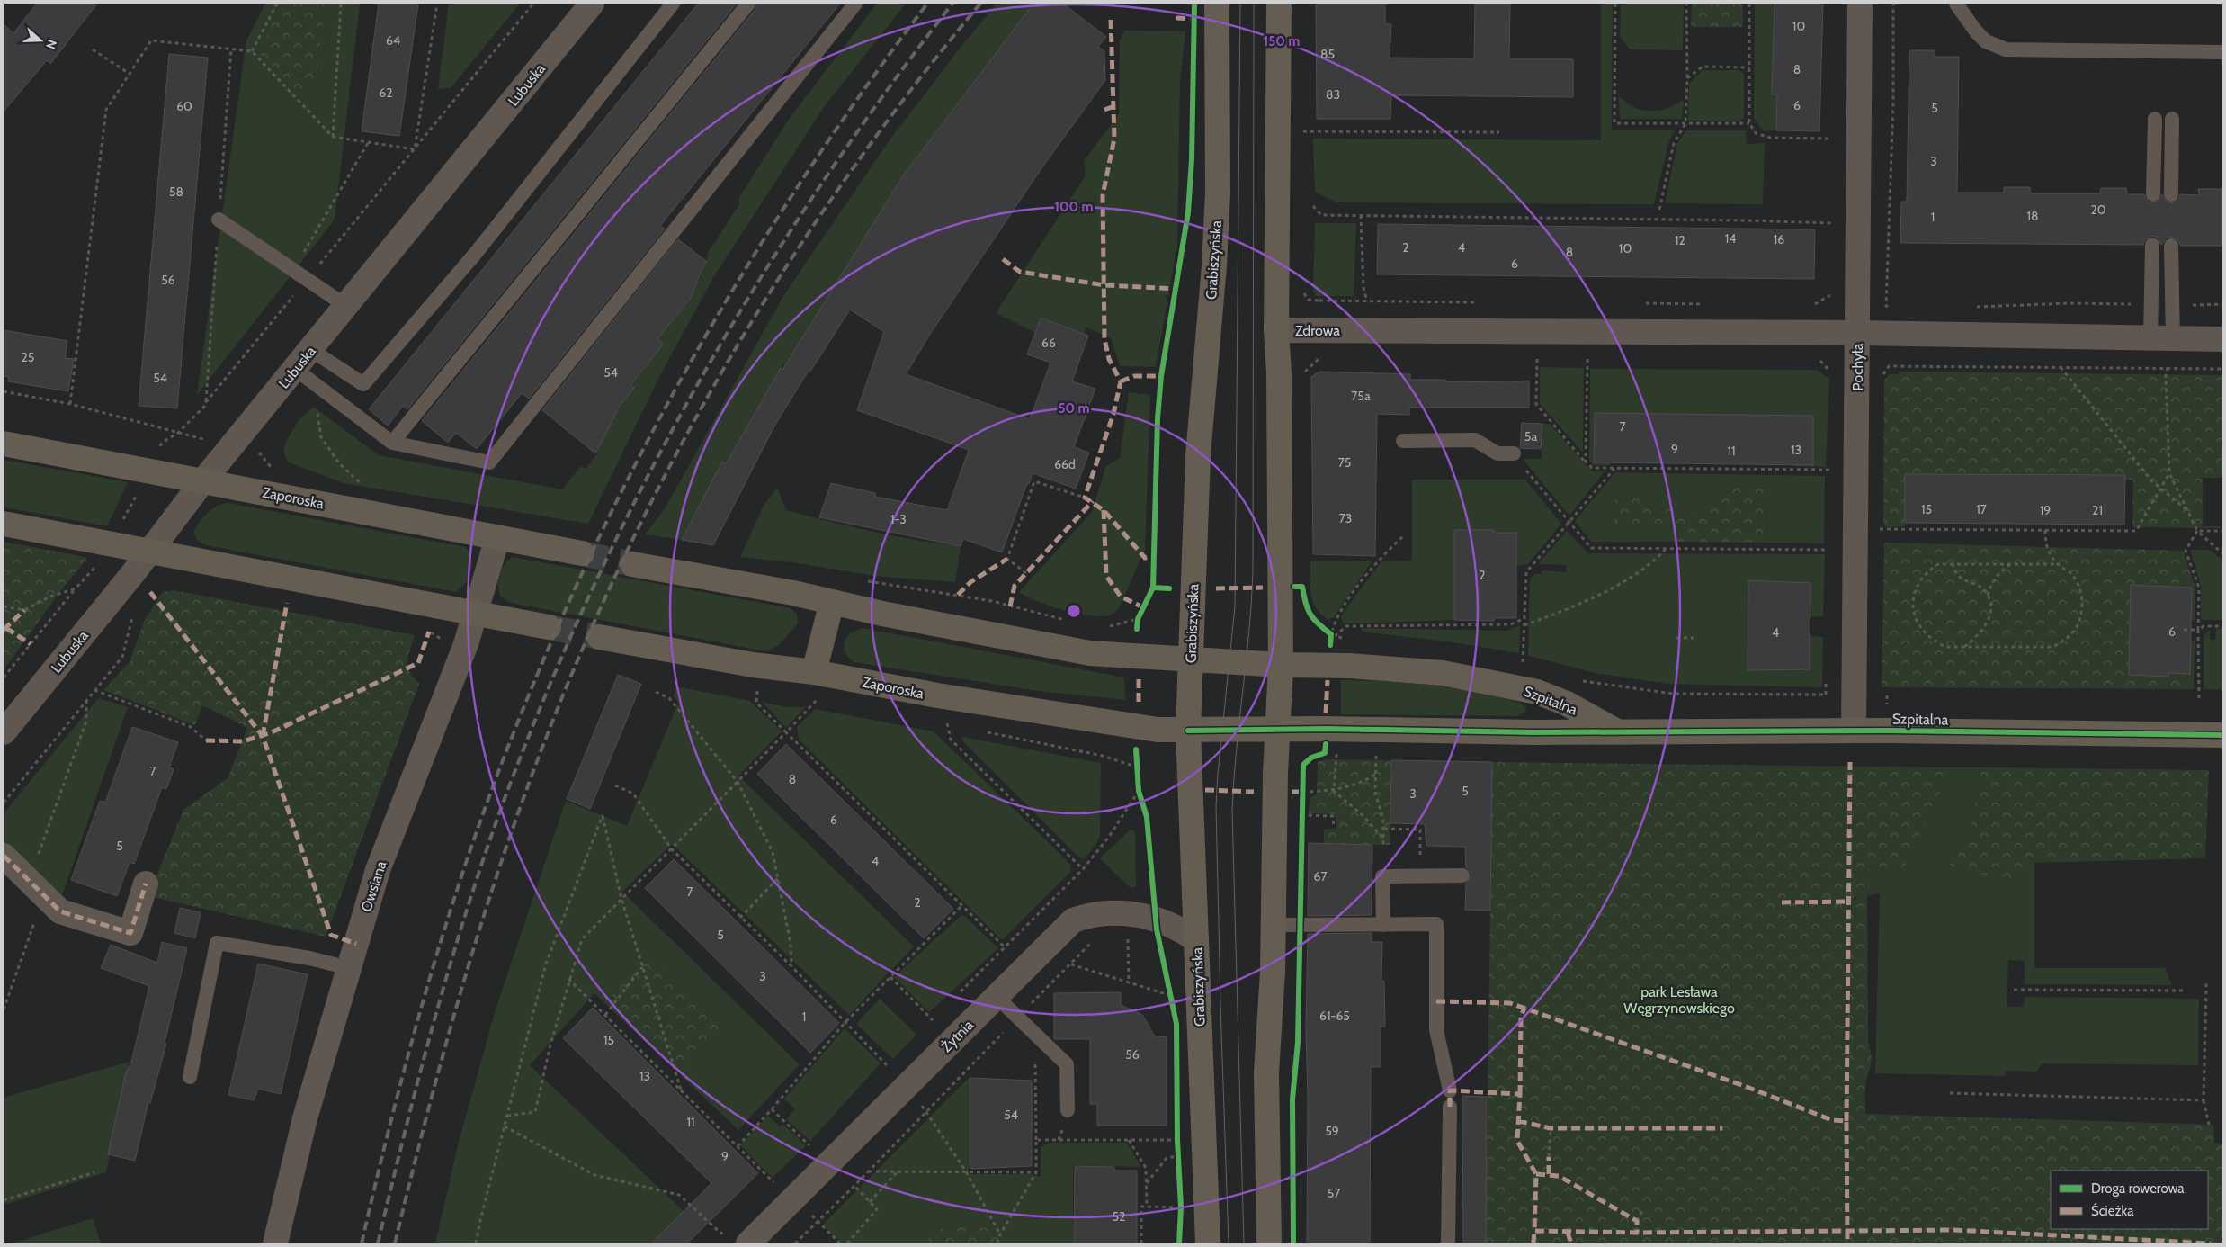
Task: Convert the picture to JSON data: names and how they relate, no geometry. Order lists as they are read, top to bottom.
{
  "streets": {
    "main road": ["Grabiszyńska", "Zaporoska", "Szpitalna"],
    "street": [
      "Lubuska",
      "Zdrowa",
      "Pochyła",
      "Owsiana",
      "Żytnia"
    ]
  },
  "crossings": [
    ["Lubuska", "Zaporoska"],
    ["Grabiszyńska", "Zaporoska"],
    ["Grabiszyńska", "Szpitalna"],
    ["Grabiszyńska", "Żytnia"],
    ["Zdrowa", "Pochyła"],
    ["Pochyła", "Szpitalna"],
    ["Zaporoska", "Owsiana"]
  ],
  "parks": ["park Lesława Węgrzynowskiego"],
  "house_numbers": [
    "10",
    "64",
    "85",
    "8",
    "62",
    "83",
    "6",
    "60",
    "5",
    "3",
    "58",
    "20",
    "18",
    "1",
    "14",
    "16",
    "12",
    "2",
    "4",
    "10",
    "8",
    "6",
    "56",
    "66",
    "25",
    "54",
    "54",
    "75a",
    "7",
    "5a",
    "9",
    "13",
    "11",
    "75",
    "66d",
    "15",
    "17",
    "19",
    "21",
    "73",
    "1-3",
    "2",
    "6",
    "4",
    "7",
    "8",
    "5",
    "3",
    "6",
    "5",
    "4",
    "67",
    "7",
    "2",
    "5",
    "3",
    "61-65",
    "1",
    "15",
    "56",
    "13",
    "54",
    "11",
    "59",
    "9",
    "57",
    "52"
  ],
  "legend": ["Droga rowerowa", "Ścieżka"],
  "north": "right",
  "rings": ["150 m", "100 m", "50 m"]
}
